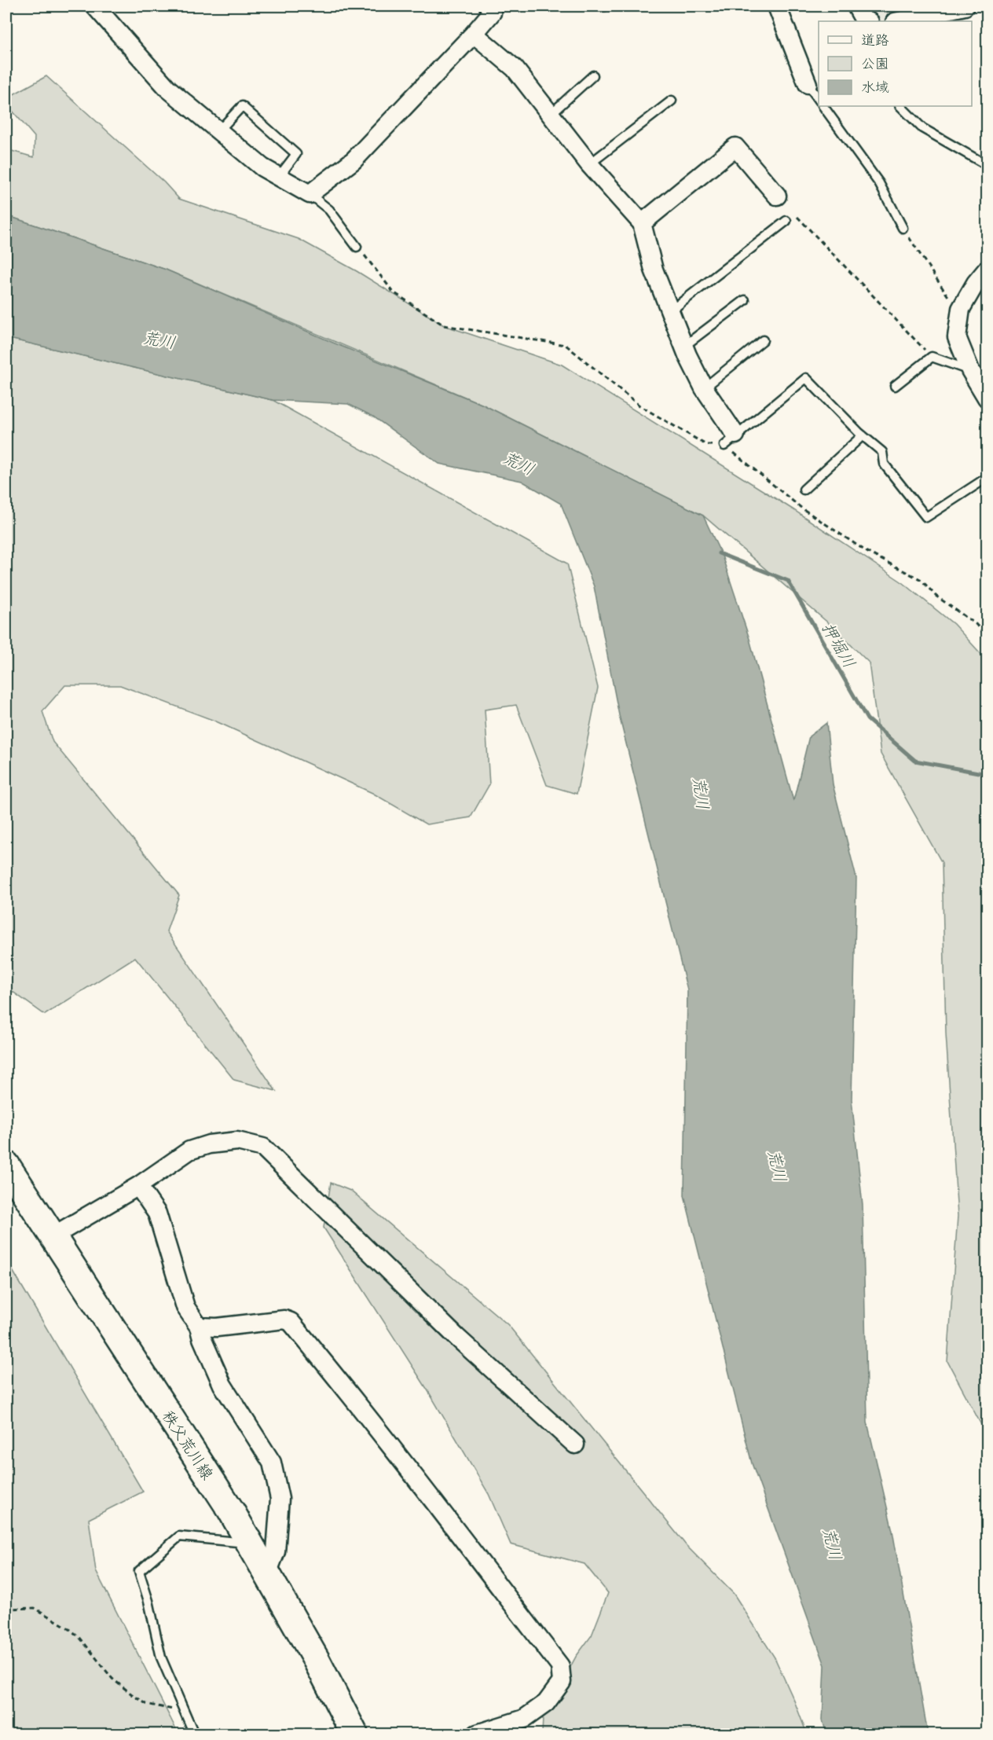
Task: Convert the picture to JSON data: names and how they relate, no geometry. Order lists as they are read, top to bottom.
{
  "streets": {
    "main road": ["秩父荒川線"]
  },
  "water": ["荒川", "押堀川"],
  "legend": ["道路", "公園", "水域"]
}
